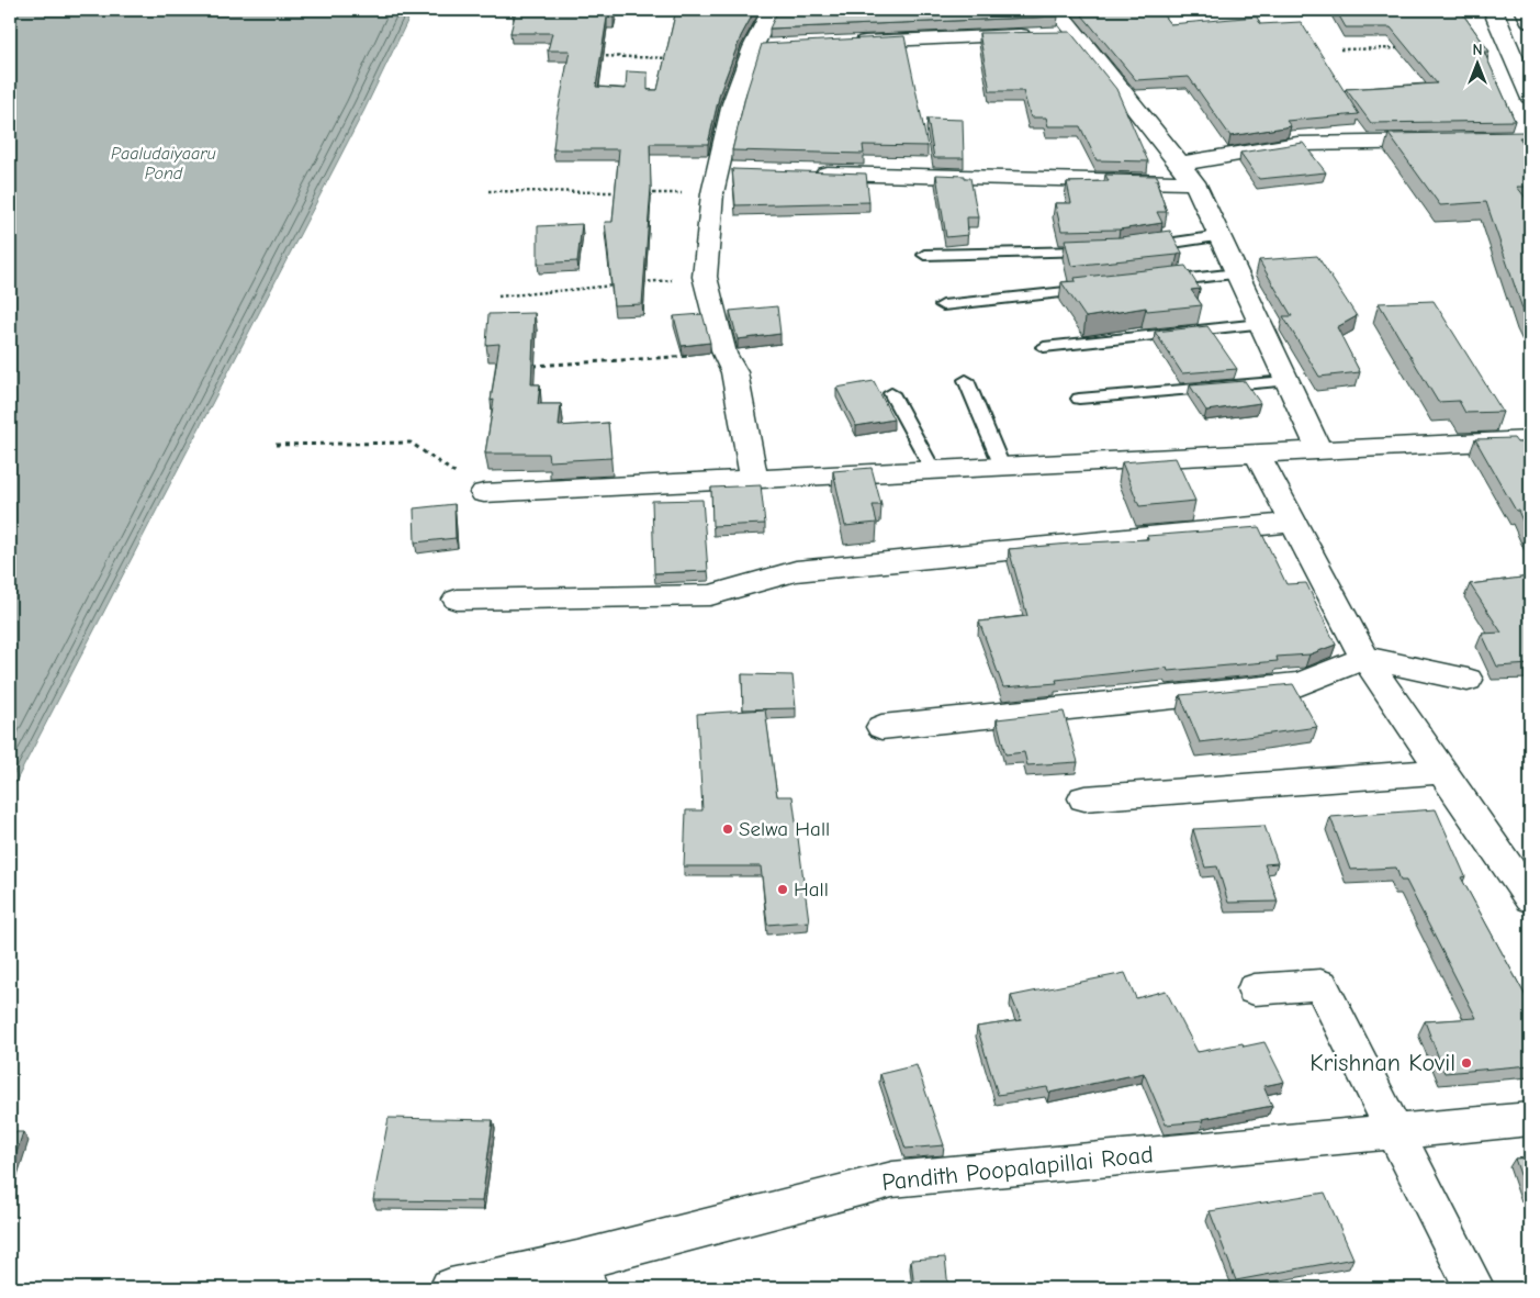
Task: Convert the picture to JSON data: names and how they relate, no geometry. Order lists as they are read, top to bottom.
{
  "streets": {
    "main road": ["Pandith Poopalapillai Road"]
  },
  "water": ["Paaludaiyaaru Pond"],
  "places": ["Selwa Hall", "Hall", "Krishnan Kovil"],
  "north": "top"
}
